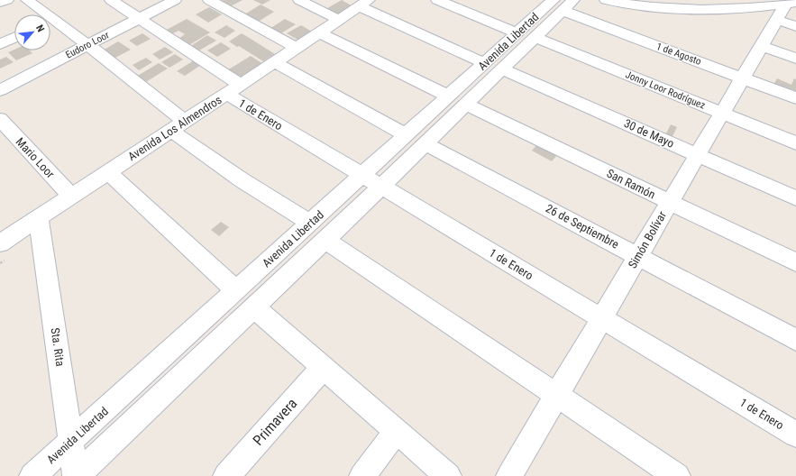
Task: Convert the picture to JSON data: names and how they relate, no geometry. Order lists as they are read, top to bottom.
{
  "streets": {
    "street": [
      "Avenida Libertad",
      "Eudoro Loor",
      "1 de Agosto",
      "Jonny Loor Rodríguez",
      "1 de Enero",
      "Avenida Los Almendros",
      "30 de Mayo",
      "Mario Loor",
      "San Ramón",
      "26 de Septiembre",
      "Simón Bolívar",
      "Sta. Rita",
      "Primavera"
    ]
  },
  "crossings": [
    ["Avenida Libertad", "1 de Agosto"],
    ["Avenida Libertad", "Jonny Loor Rodríguez"],
    ["Avenida Libertad", "1 de Enero"],
    ["Avenida Libertad", "30 de Mayo"],
    ["Avenida Libertad", "San Ramón"],
    ["Avenida Libertad", "26 de Septiembre"],
    ["Avenida Libertad", "Sta. Rita"],
    ["Eudoro Loor", "1 de Enero"],
    ["1 de Agosto", "Simón Bolívar"],
    ["Jonny Loor Rodríguez", "Simón Bolívar"],
    ["1 de Enero", "Avenida Los Almendros"],
    ["1 de Enero", "Simón Bolívar"],
    ["Avenida Los Almendros", "Mario Loor"],
    ["Avenida Los Almendros", "Sta. Rita"],
    ["30 de Mayo", "Simón Bolívar"],
    ["San Ramón", "Simón Bolívar"],
    ["26 de Septiembre", "Simón Bolívar"]
  ],
  "north": "top right"
}
